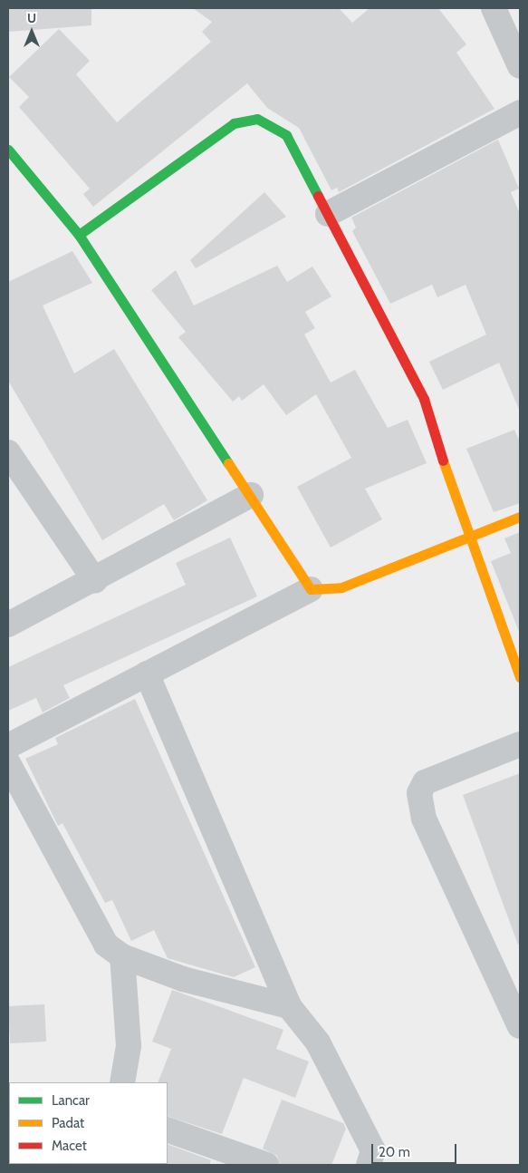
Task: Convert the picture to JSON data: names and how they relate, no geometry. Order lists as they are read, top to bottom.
{
  "legend": ["Lancar", "Padat", "Macet"],
  "scale_bar": "20 m",
  "north": "top"
}
